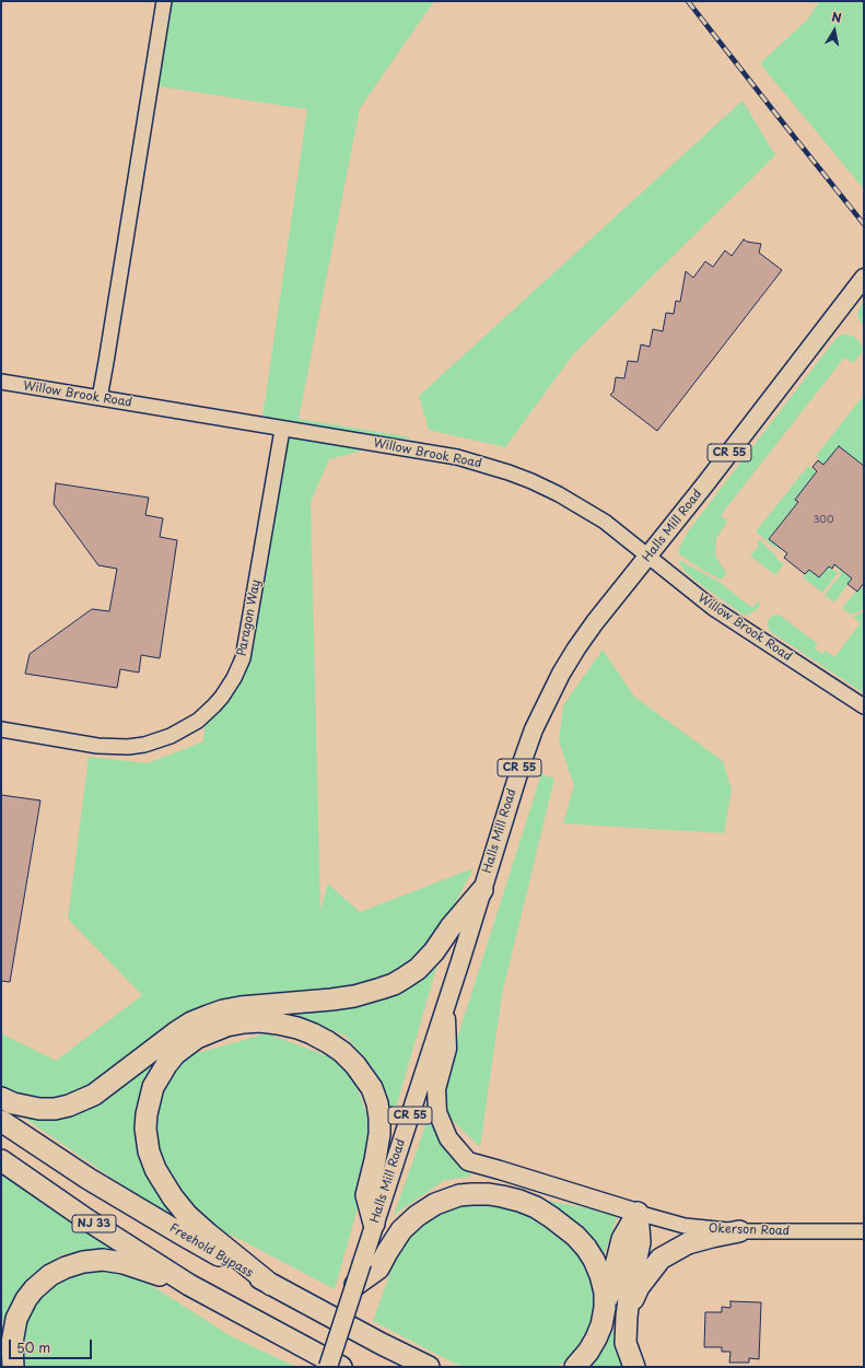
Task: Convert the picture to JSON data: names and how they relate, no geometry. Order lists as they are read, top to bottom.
{
  "streets": {
    "highway": ["NJ 33", "Freehold Bypass"],
    "main road": ["CR 55", "Halls Mill Road"],
    "street": ["Willow Brook Road", "Paragon Way", "Okerson Road"]
  },
  "crossings": [
    ["Willow Brook Road", "Halls Mill Road"],
    ["Willow Brook Road", "Paragon Way"]
  ],
  "house_numbers": ["300"],
  "scale_bar": "50 m",
  "north": "top"
}
